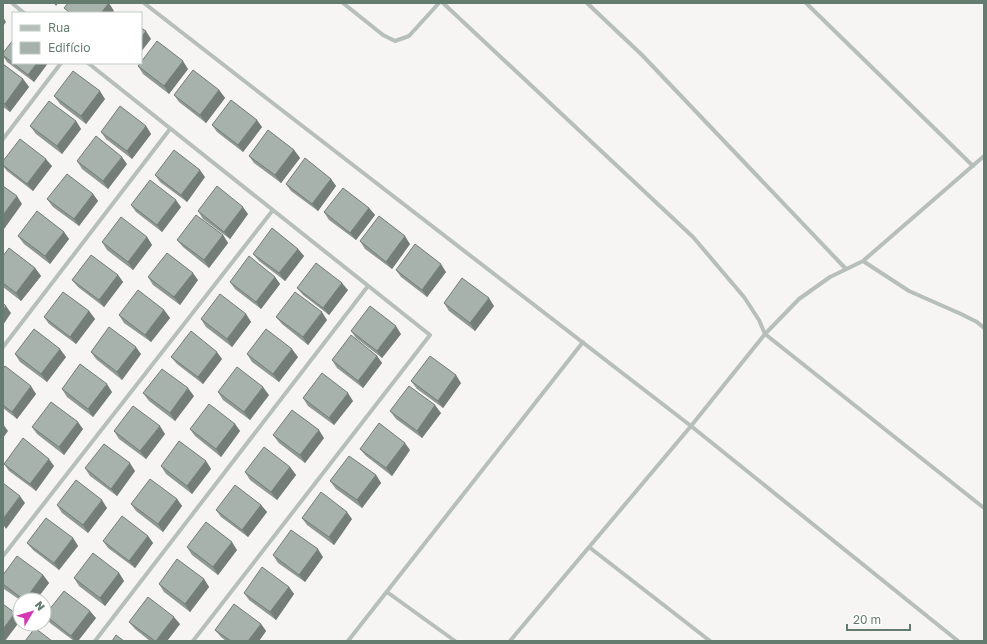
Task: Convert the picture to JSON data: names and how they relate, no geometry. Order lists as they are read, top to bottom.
{
  "legend": ["Rua", "Edifício"],
  "scale_bar": "20 m",
  "north": "top right"
}
